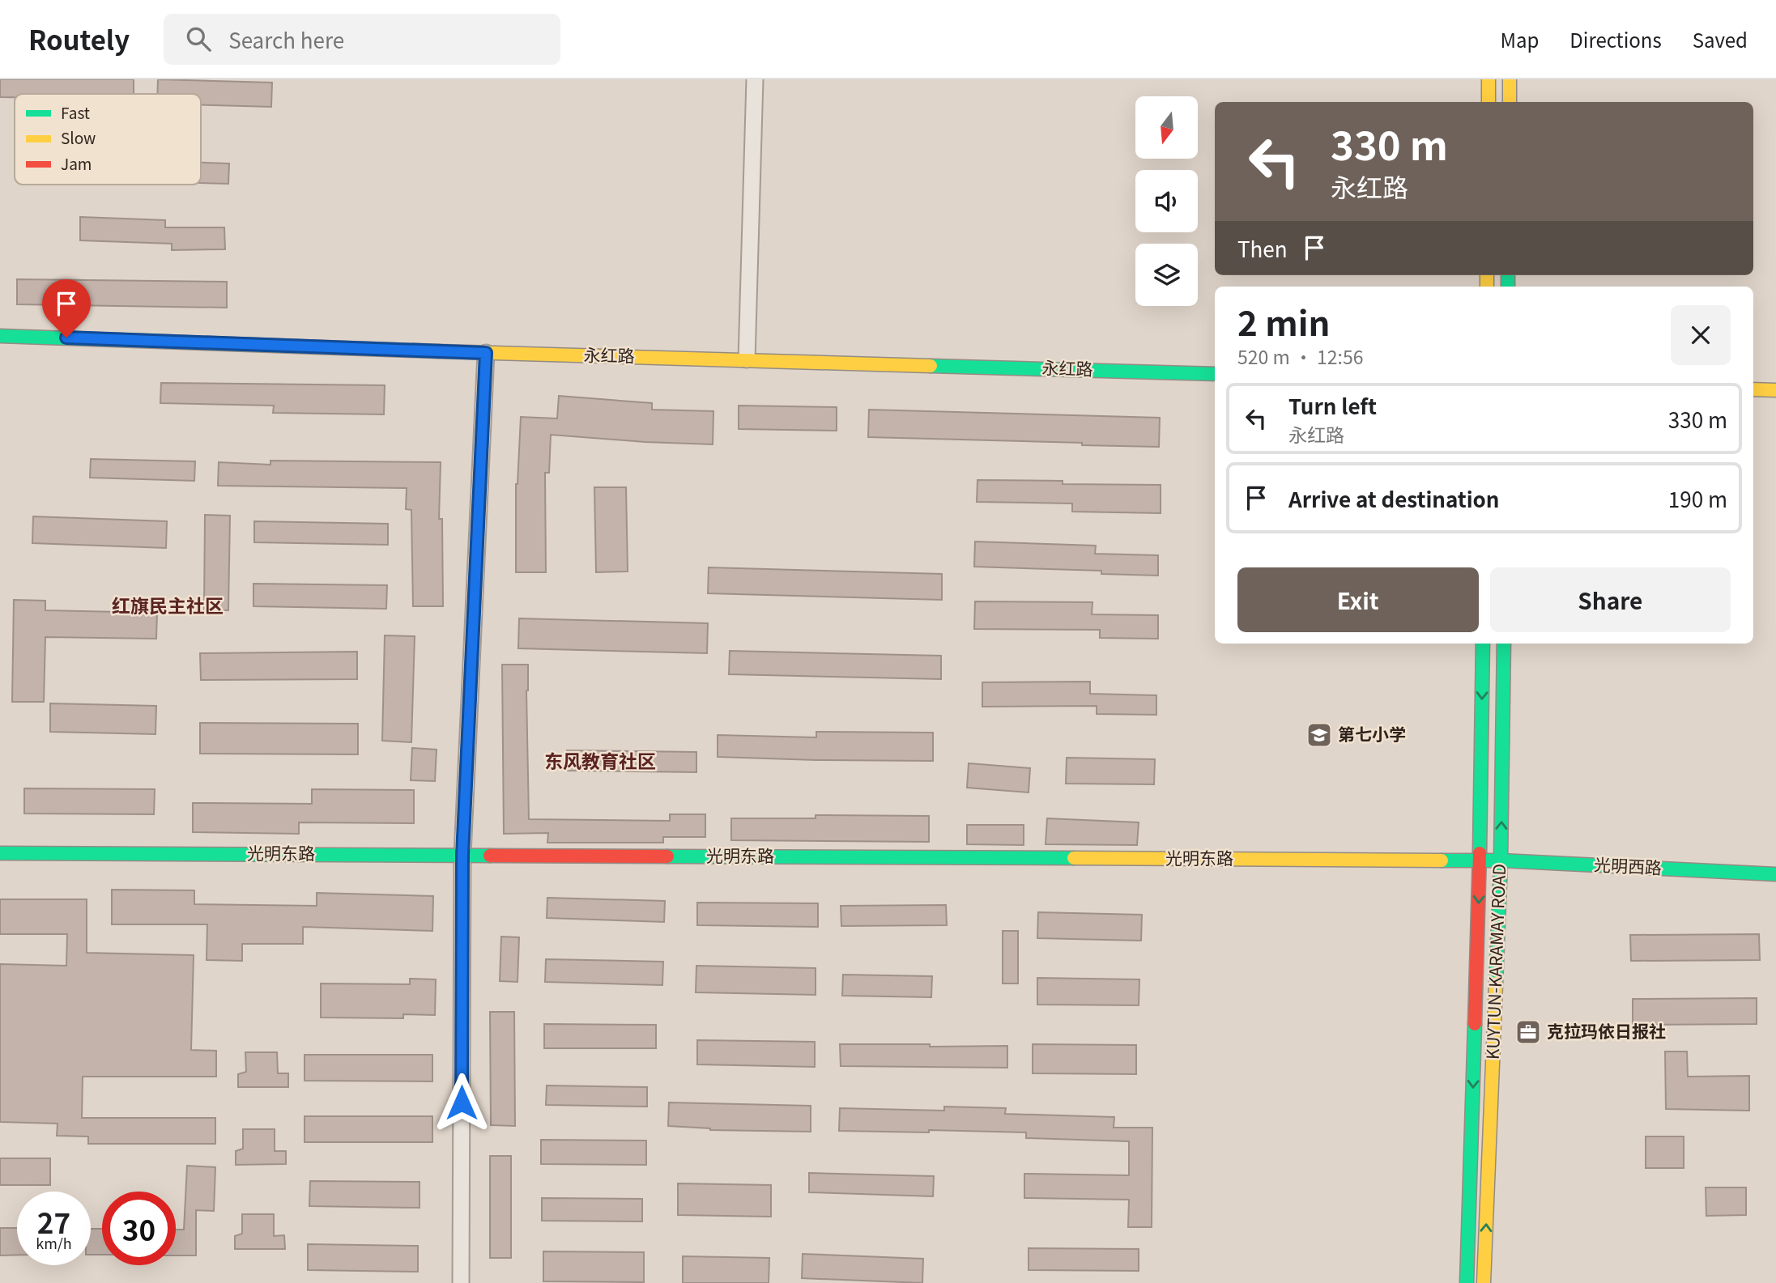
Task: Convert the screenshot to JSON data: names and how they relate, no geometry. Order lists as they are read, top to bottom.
{
  "streets": {
    "street": [
      "永红路",
      "光明东路",
      "光明西路",
      "KUYTUN-KARAMAY ROAD"
    ]
  },
  "crossings": [
    ["光明东路", "光明西路"],
    ["光明东路", "KUYTUN-KARAMAY ROAD"],
    ["光明西路", "KUYTUN-KARAMAY ROAD"]
  ],
  "districts": ["红旗民主社区", "东风教育社区"],
  "places": {
    "school or university": ["第七小学"],
    "office": ["克拉玛依日报社"]
  },
  "legend": ["Fast", "Slow", "Jam"],
  "north": "bottom",
  "page": {
    "header": "Routely",
    "search": "Search here",
    "nav": ["Map", "Directions", "Saved"],
    "turn": ["330 m", "永红路"],
    "then": "Then",
    "heading": ["2 min", "520 m · 12:56"],
    "list": [
      {
        "name": "Turn left",
        "note": "永红路",
        "value": "330 m"
      },
      {
        "name": "Arrive at destination",
        "value": "190 m"
      }
    ],
    "buttons": ["Exit", "Share"],
    "speed": "27 km/h",
    "limit": "30"
  }
}
